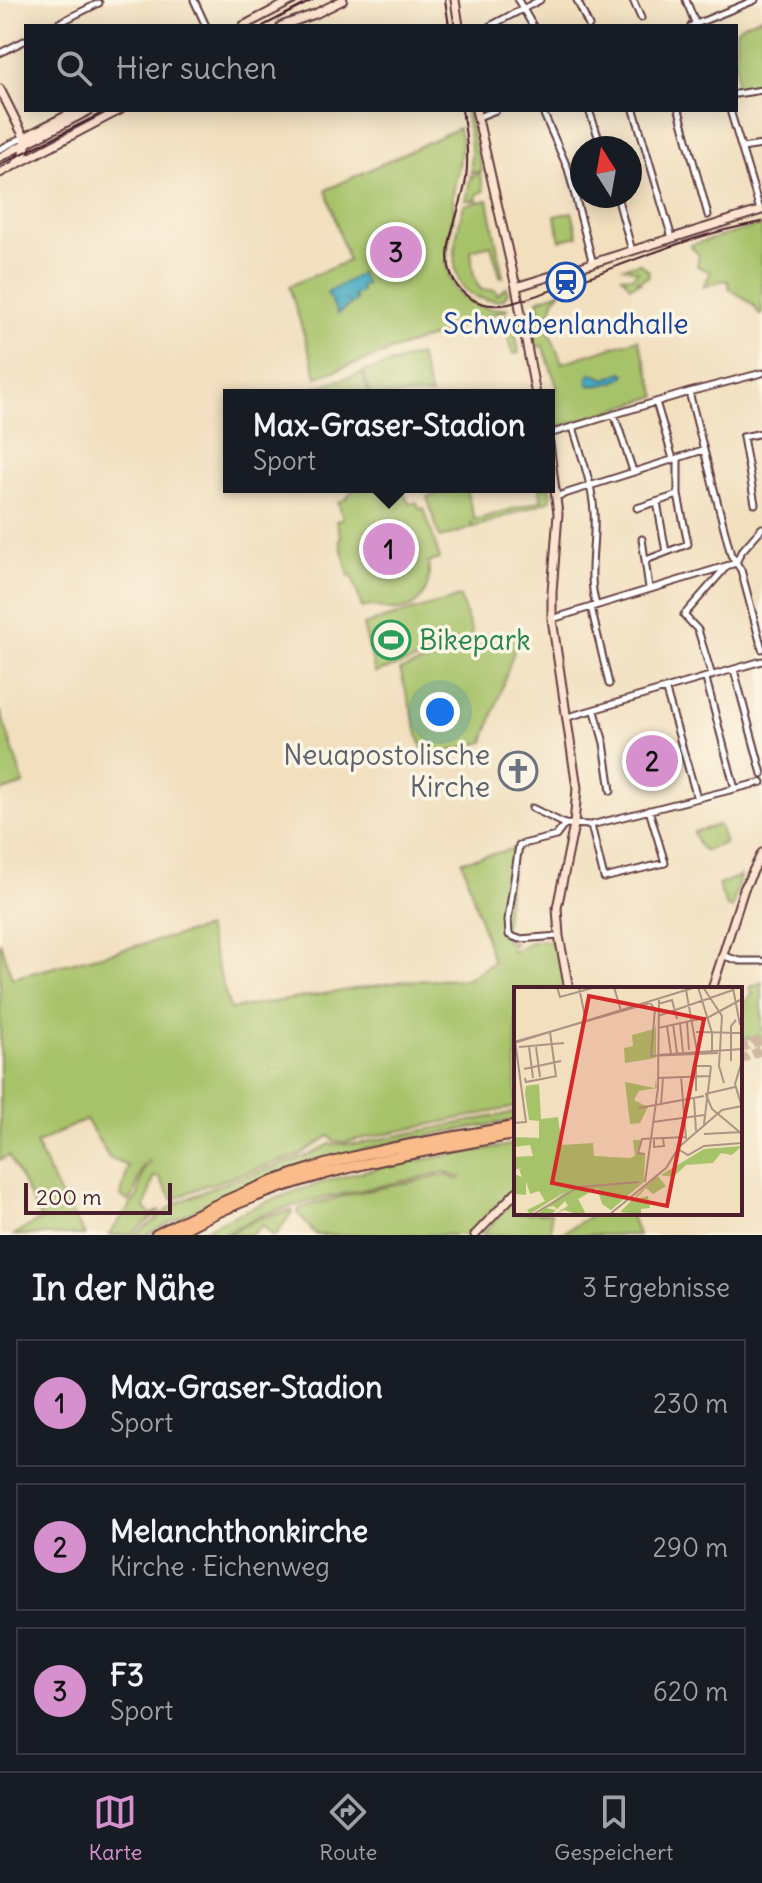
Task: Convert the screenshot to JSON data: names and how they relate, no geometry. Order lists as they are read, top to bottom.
{
  "places": {
    "station": ["Schwabenlandhalle"],
    "sports": ["Bikepark"],
    "church": ["Neuapostolische Kirche"]
  },
  "scale_bar": "200 m",
  "north": "top",
  "page": {
    "search": "Hier suchen",
    "pins": ["3", "1", "2"],
    "popup": ["Max-Graser-Stadion", "Sport"],
    "scale": "200 m",
    "heading": ["In der Nähe", "3 Ergebnisse"],
    "list": [
      {
        "mark": "1",
        "name": "Max-Graser-Stadion",
        "note": "Sport",
        "value": "230 m"
      },
      {
        "mark": "2",
        "name": "Melanchthonkirche",
        "note": "Kirche · Eichenweg",
        "value": "290 m"
      },
      {
        "mark": "3",
        "name": "F3",
        "note": "Sport",
        "value": "620 m"
      }
    ],
    "nav": ["Karte", "Route", "Gespeichert"]
  }
}
